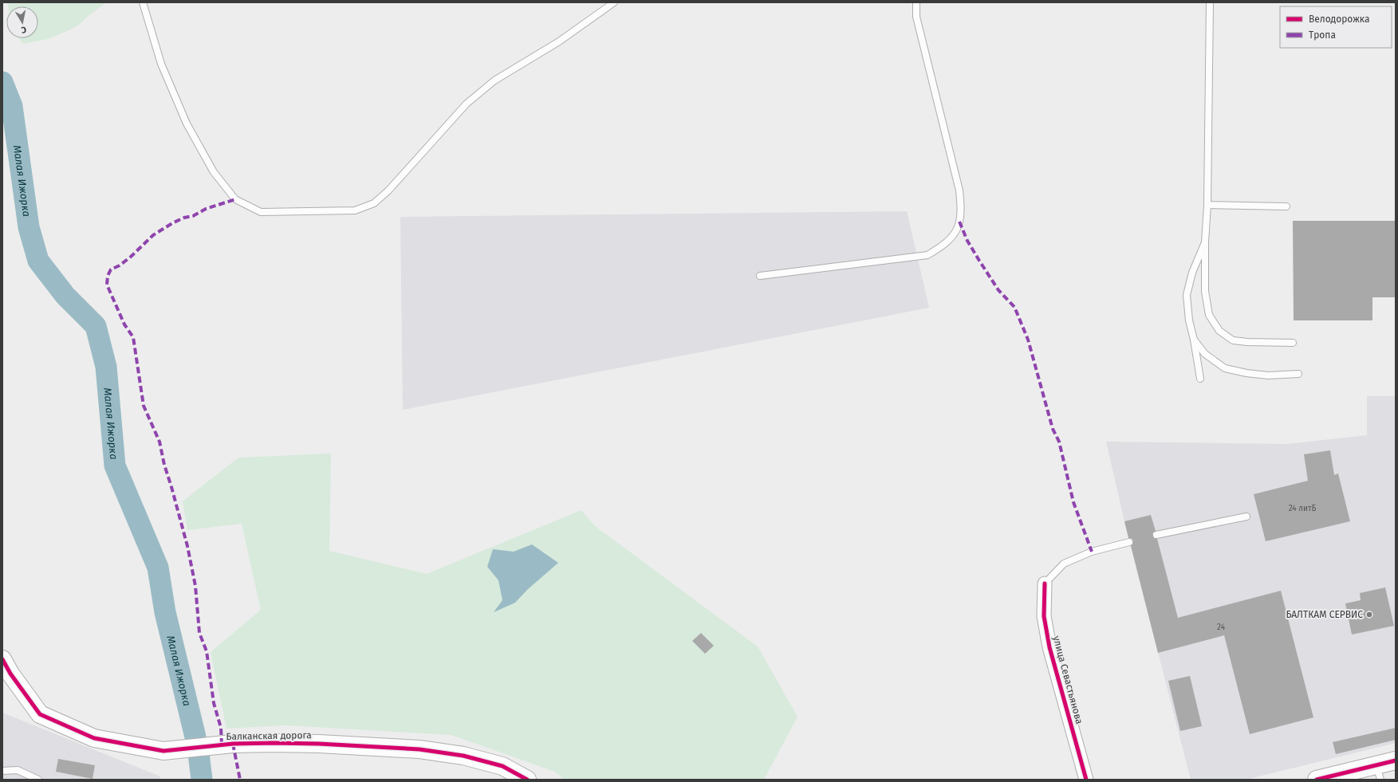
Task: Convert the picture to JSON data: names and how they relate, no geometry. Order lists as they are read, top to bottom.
{
  "streets": {
    "street": ["улица Севастьянова", "Балканская дорога"]
  },
  "water": ["Малая Ижорка"],
  "places": ["БАЛТКАМ СЕРВИС"],
  "house_numbers": ["24 литБ", "24"],
  "legend": ["Велодорожка", "Тропа"],
  "north": "bottom"
}
